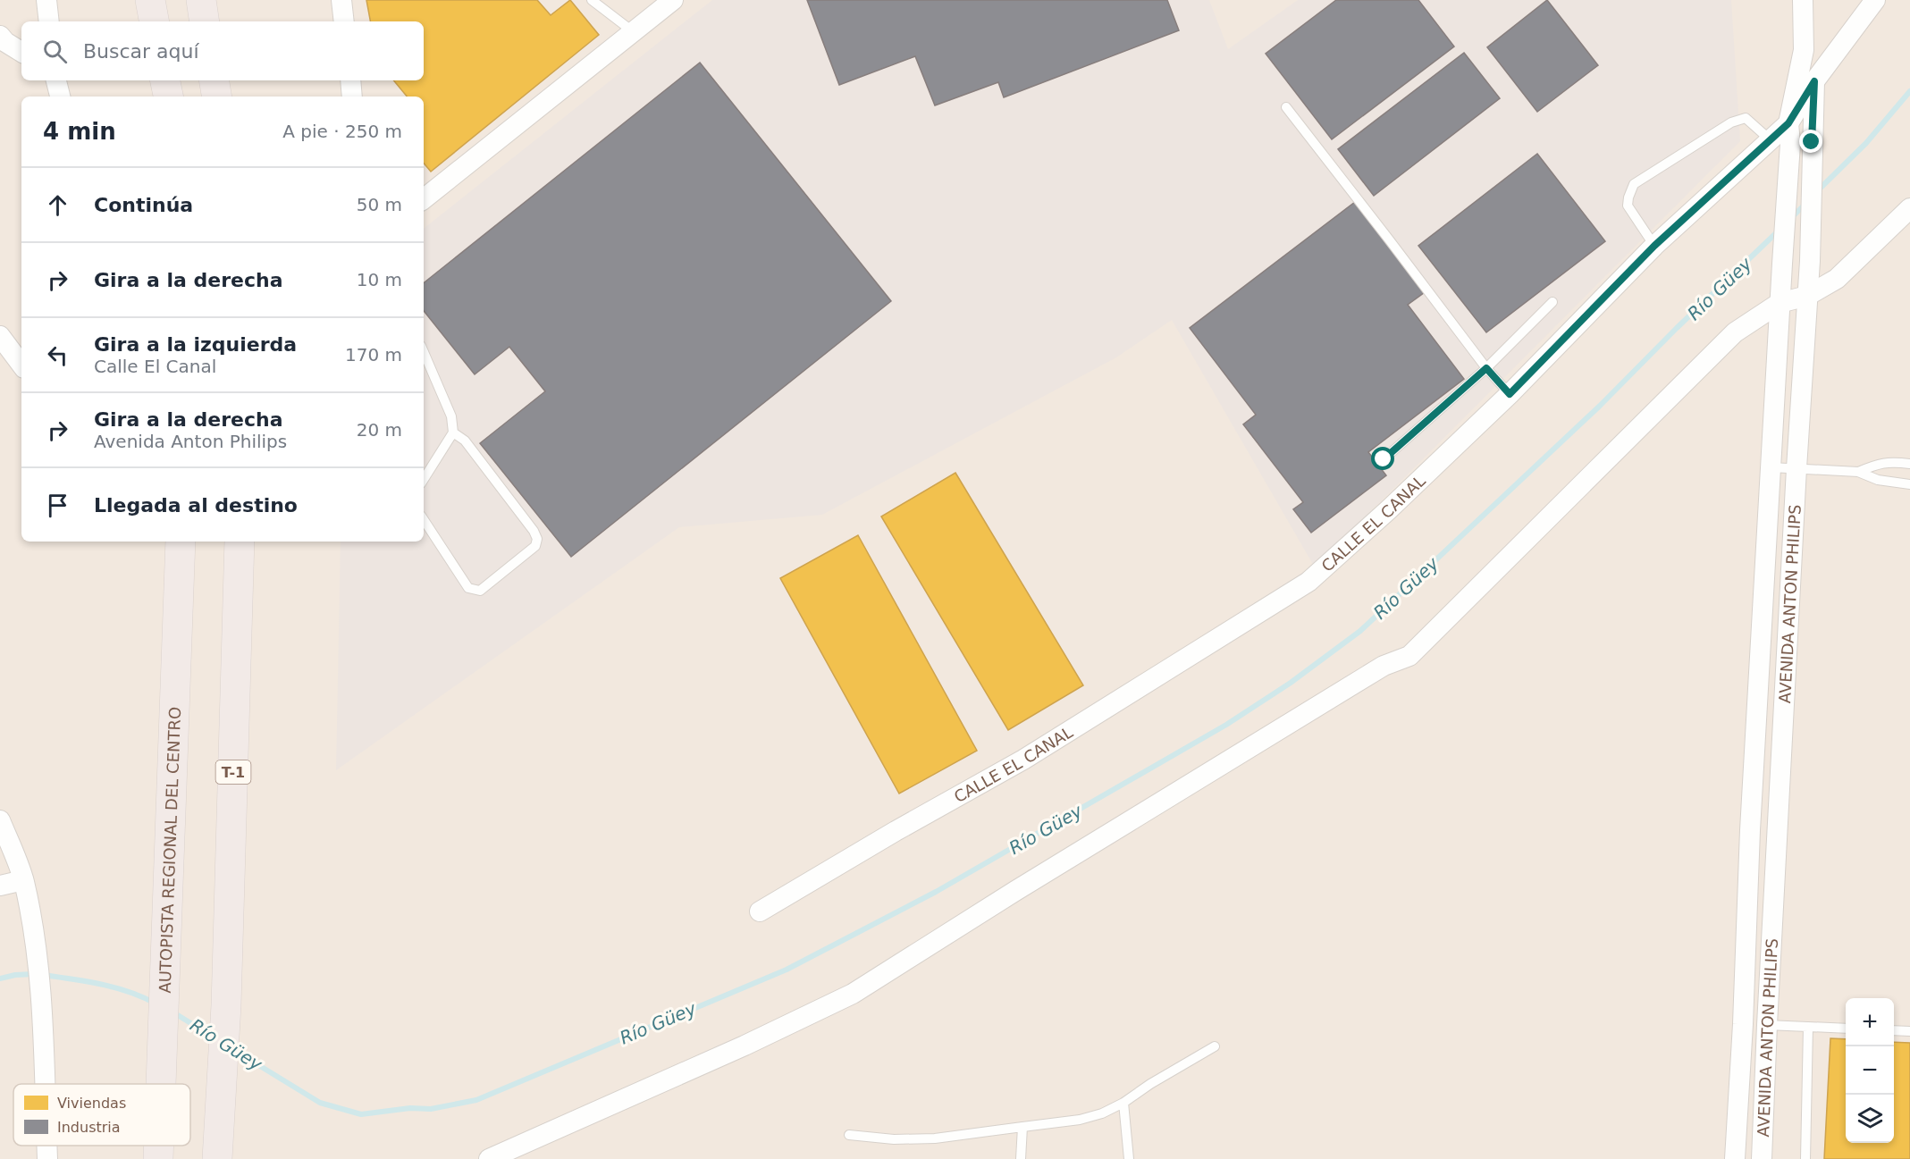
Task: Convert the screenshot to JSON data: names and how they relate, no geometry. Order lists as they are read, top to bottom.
{
  "streets": {
    "highway": ["T-1", "AUTOPISTA REGIONAL DEL CENTRO"],
    "street": ["CALLE EL CANAL", "AVENIDA ANTON PHILIPS"]
  },
  "crossings": [
    ["CALLE EL CANAL", "AVENIDA ANTON PHILIPS"]
  ],
  "water": ["Río Güey"],
  "legend": ["Viviendas", "Industria"],
  "page": {
    "search": "Buscar aquí",
    "heading": ["4 min", "A pie · 250 m"],
    "list": [
      ["Continúa", "50 m"],
      ["Gira a la derecha", "10 m"],
      ["Gira a la izquierda", "Calle El Canal", "170 m"],
      ["Gira a la derecha", "Avenida Anton Philips", "20 m"],
      "Llegada al destino"
    ],
    "map_buttons": ["+", "−"]
  }
}
